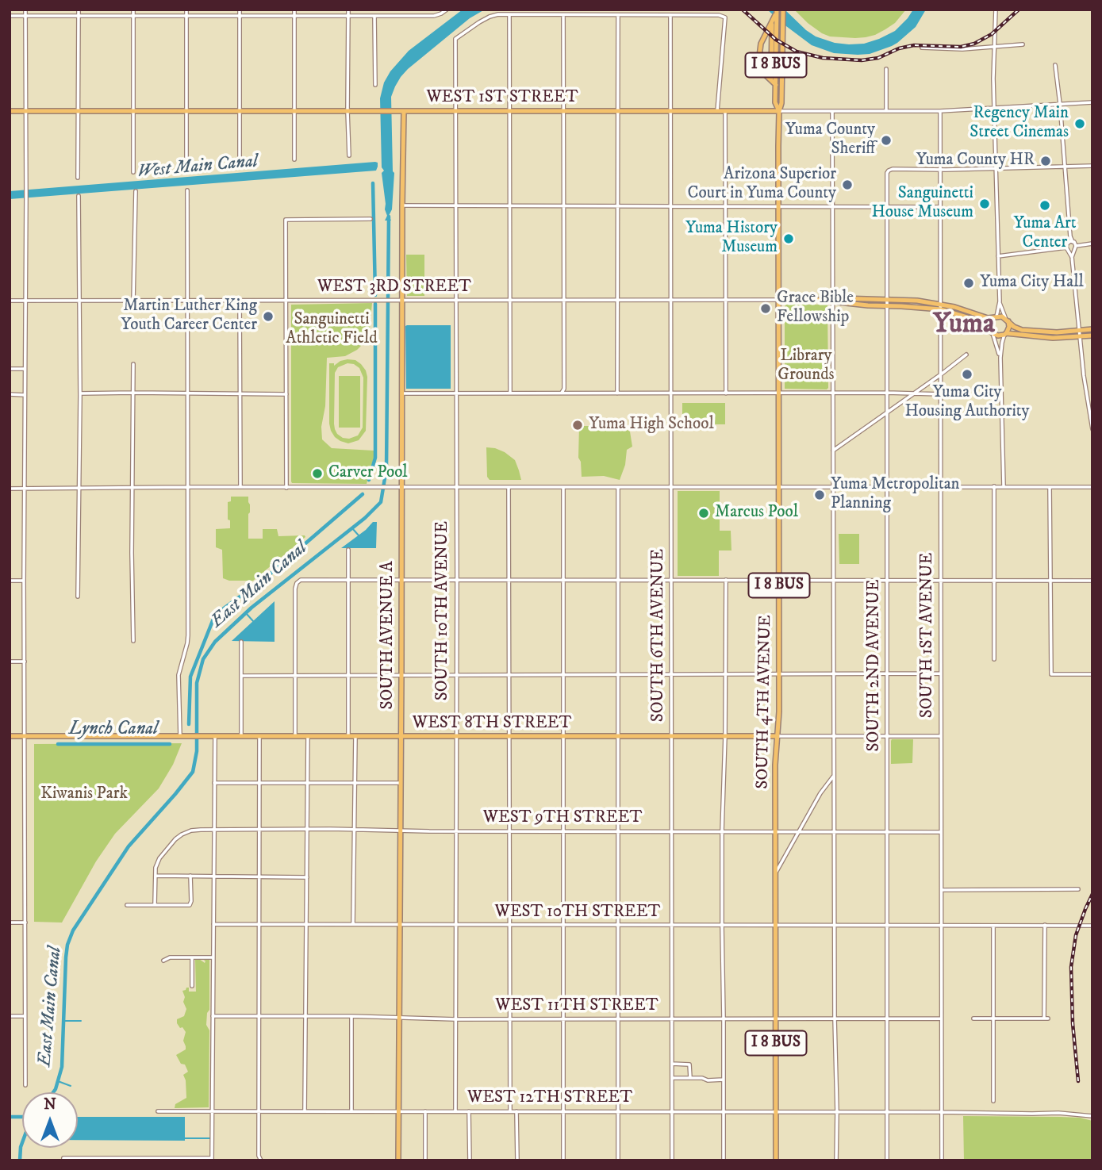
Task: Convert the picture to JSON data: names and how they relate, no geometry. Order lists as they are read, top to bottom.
{
  "streets": {
    "main road": [
      "I 8 BUS",
      "WEST 1ST STREET",
      "SOUTH AVENUE A",
      "SOUTH 4TH AVENUE",
      "WEST 8TH STREET"
    ],
    "street": [
      "WEST 3RD STREET",
      "SOUTH 10TH AVENUE",
      "SOUTH 6TH AVENUE",
      "SOUTH 1ST AVENUE",
      "SOUTH 2ND AVENUE",
      "WEST 9TH STREET",
      "WEST 10TH STREET",
      "WEST 11TH STREET",
      "WEST 12TH STREET"
    ]
  },
  "crossings": [
    ["I 8 BUS", "WEST 1ST STREET"],
    ["I 8 BUS", "SOUTH 4TH AVENUE"],
    ["WEST 1ST STREET", "SOUTH 10TH AVENUE"],
    ["WEST 1ST STREET", "SOUTH AVENUE A"],
    ["WEST 1ST STREET", "SOUTH 6TH AVENUE"],
    ["WEST 1ST STREET", "SOUTH 1ST AVENUE"],
    ["WEST 1ST STREET", "SOUTH 4TH AVENUE"],
    ["WEST 3RD STREET", "SOUTH 10TH AVENUE"],
    ["WEST 3RD STREET", "SOUTH AVENUE A"],
    ["WEST 3RD STREET", "SOUTH 6TH AVENUE"],
    ["WEST 3RD STREET", "SOUTH 4TH AVENUE"],
    ["SOUTH 10TH AVENUE", "WEST 8TH STREET"],
    ["SOUTH 10TH AVENUE", "WEST 9TH STREET"],
    ["SOUTH 10TH AVENUE", "WEST 10TH STREET"],
    ["SOUTH 10TH AVENUE", "WEST 11TH STREET"],
    ["SOUTH 10TH AVENUE", "WEST 12TH STREET"],
    ["SOUTH AVENUE A", "WEST 8TH STREET"],
    ["SOUTH AVENUE A", "WEST 9TH STREET"],
    ["SOUTH AVENUE A", "WEST 10TH STREET"],
    ["SOUTH AVENUE A", "WEST 11TH STREET"],
    ["SOUTH AVENUE A", "WEST 12TH STREET"],
    ["SOUTH 6TH AVENUE", "WEST 8TH STREET"],
    ["SOUTH 6TH AVENUE", "WEST 9TH STREET"],
    ["SOUTH 6TH AVENUE", "WEST 10TH STREET"],
    ["SOUTH 6TH AVENUE", "WEST 11TH STREET"],
    ["SOUTH 6TH AVENUE", "WEST 12TH STREET"],
    ["SOUTH 1ST AVENUE", "SOUTH 2ND AVENUE"],
    ["SOUTH 1ST AVENUE", "WEST 8TH STREET"],
    ["SOUTH 1ST AVENUE", "WEST 9TH STREET"],
    ["SOUTH 1ST AVENUE", "WEST 10TH STREET"],
    ["SOUTH 1ST AVENUE", "WEST 11TH STREET"],
    ["SOUTH 1ST AVENUE", "WEST 12TH STREET"],
    ["SOUTH 2ND AVENUE", "WEST 8TH STREET"],
    ["SOUTH 2ND AVENUE", "WEST 9TH STREET"],
    ["SOUTH 2ND AVENUE", "WEST 10TH STREET"],
    ["SOUTH 2ND AVENUE", "WEST 11TH STREET"],
    ["SOUTH 2ND AVENUE", "WEST 12TH STREET"],
    ["SOUTH 4TH AVENUE", "WEST 8TH STREET"],
    ["SOUTH 4TH AVENUE", "WEST 9TH STREET"],
    ["SOUTH 4TH AVENUE", "WEST 10TH STREET"],
    ["SOUTH 4TH AVENUE", "WEST 11TH STREET"],
    ["SOUTH 4TH AVENUE", "WEST 12TH STREET"]
  ],
  "districts": ["Yuma"],
  "water": ["West Main Canal", "East Main Canal", "Lynch Canal"],
  "parks": ["Sanguinetti Athletic Field", "Library Grounds", "Kiwanis Park"],
  "places": [
    "Regency Main Street Cinemas",
    "Yuma County Sheriff",
    "Yuma County HR",
    "Arizona Superior Court in Yuma County",
    "Sanguinetti House Museum",
    "Yuma Art Center",
    "Yuma History Museum",
    "Yuma City Hall",
    "Grace Bible Fellowship",
    "Martin Luther King Youth Career Center",
    "Yuma City Housing Authority",
    "Yuma High School",
    "Carver Pool",
    "Yuma Metropolitan Planning",
    "Marcus Pool"
  ],
  "north": "top"
}
